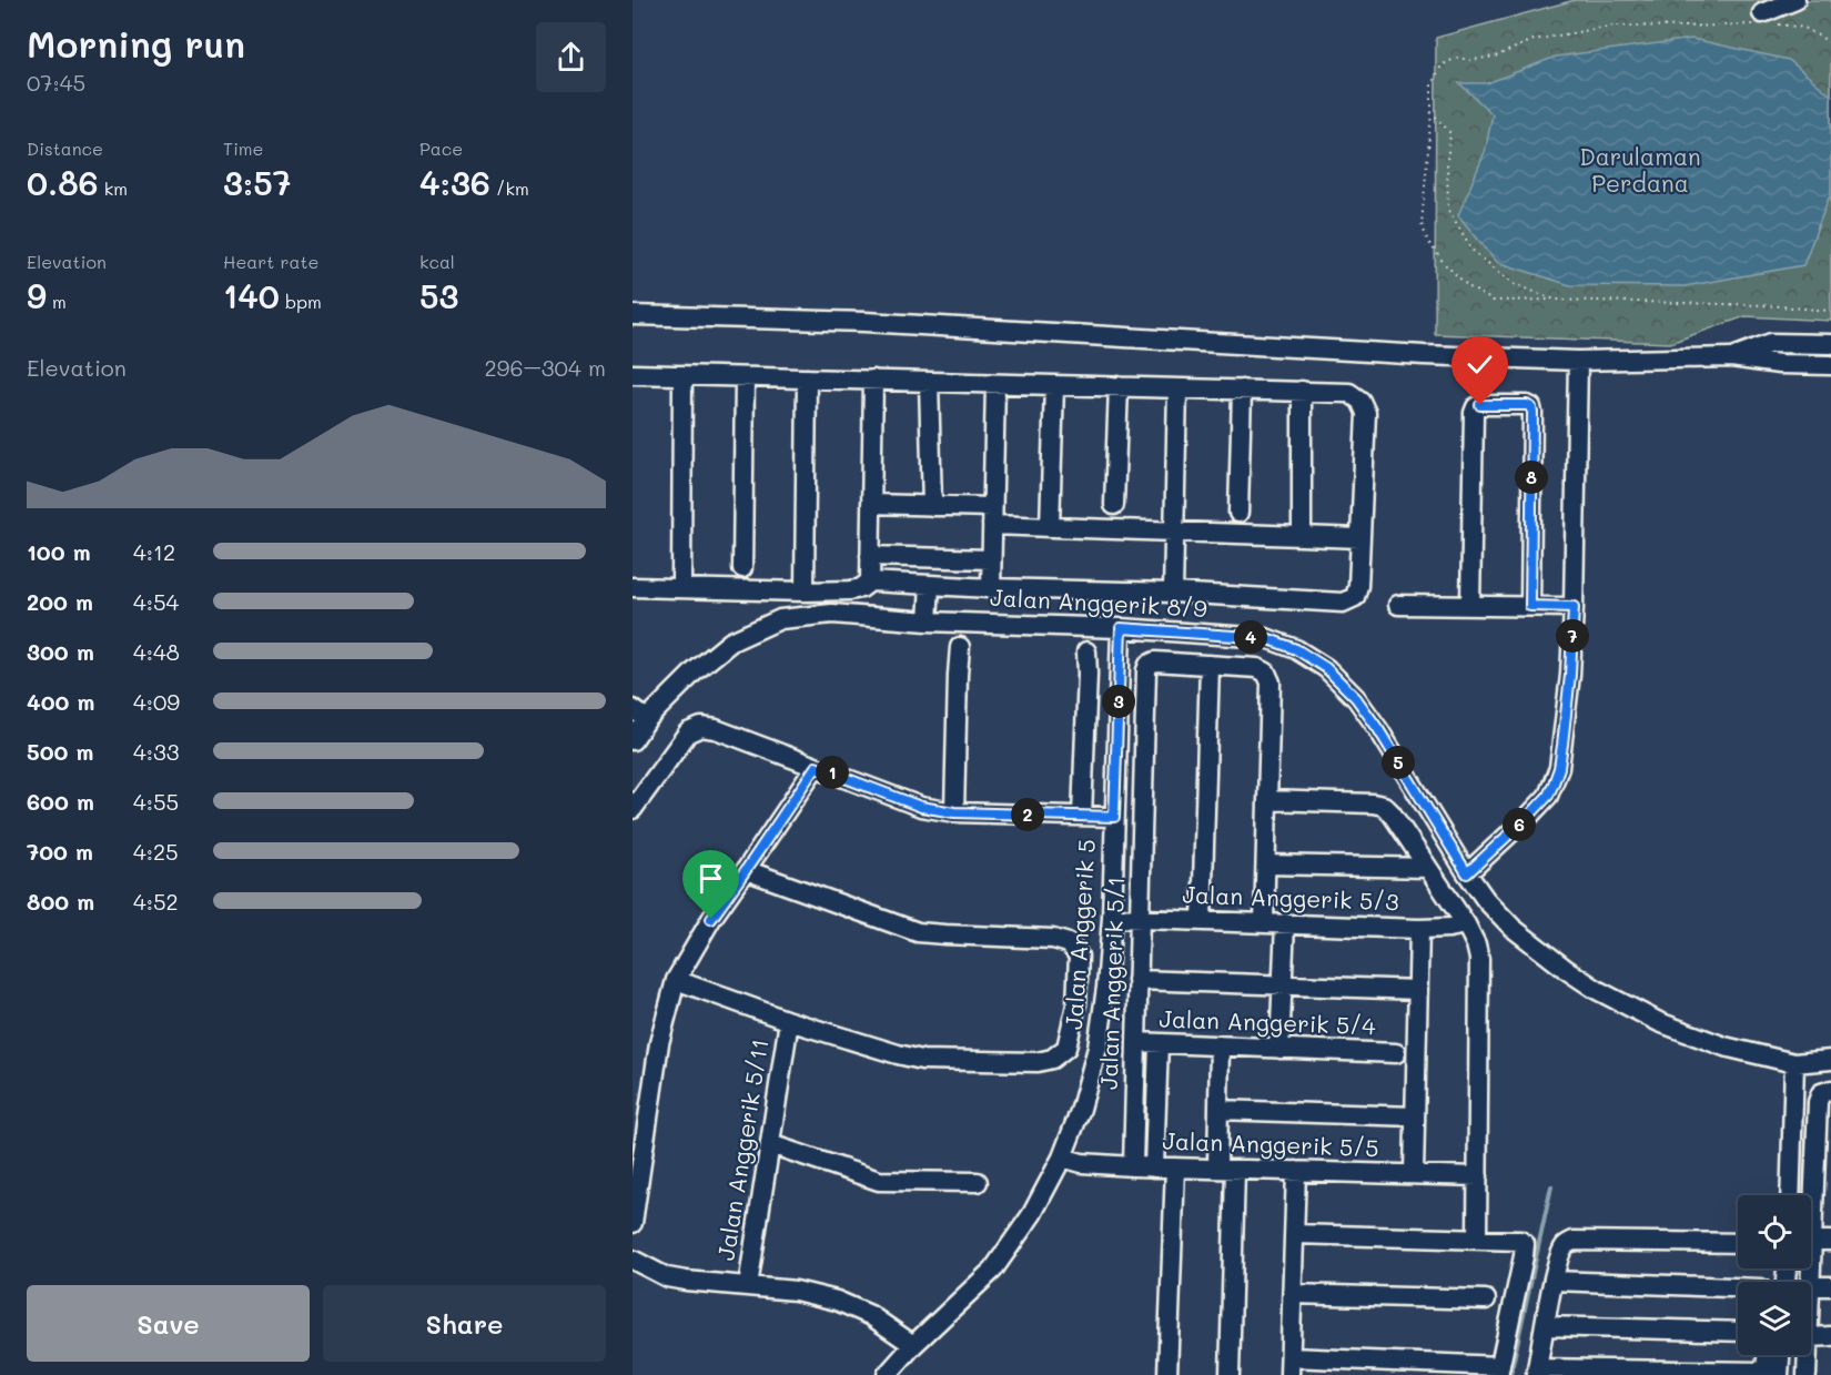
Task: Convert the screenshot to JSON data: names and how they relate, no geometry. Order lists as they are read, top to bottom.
{
  "streets": {
    "street": [
      "Jalan Anggerik 8/9",
      "Jalan Anggerik 5/3",
      "Jalan Anggerik 5",
      "Jalan Anggerik 5/1",
      "Jalan Anggerik 5/4",
      "Jalan Anggerik 5/5",
      "Jalan Anggerik 5/11"
    ]
  },
  "crossings": [
    ["Jalan Anggerik 8/9", "Jalan Anggerik 5"],
    ["Jalan Anggerik 5/3", "Jalan Anggerik 5"],
    ["Jalan Anggerik 5/3", "Jalan Anggerik 5/1"],
    ["Jalan Anggerik 5", "Jalan Anggerik 5/5"],
    ["Jalan Anggerik 5/1", "Jalan Anggerik 5/4"],
    ["Jalan Anggerik 5/1", "Jalan Anggerik 5/5"]
  ],
  "parks": ["Darulaman Perdana"],
  "page": {
    "heading": ["Morning run", "07:45"],
    "stats": [
      ["Distance", "0.86 km"],
      ["Time", "3:57"],
      ["Pace", "4:36 /km"],
      ["Elevation", "9 m"],
      ["Heart rate", "140 bpm"],
      ["kcal", "53"]
    ],
    "chart": ["Elevation", "296–304 m"],
    "pins": [
      "8",
      "7",
      "4",
      "3",
      "5",
      "1",
      "2",
      "6"
    ],
    "list": [
      {
        "name": "100 m",
        "note": "4:12"
      },
      {
        "name": "200 m",
        "note": "4:54"
      },
      {
        "name": "300 m",
        "note": "4:48"
      },
      {
        "name": "400 m",
        "note": "4:09"
      },
      {
        "name": "500 m",
        "note": "4:33"
      },
      {
        "name": "600 m",
        "note": "4:55"
      },
      {
        "name": "700 m",
        "note": "4:25"
      },
      {
        "name": "800 m",
        "note": "4:52"
      }
    ],
    "buttons": ["Save", "Share"]
  }
}
